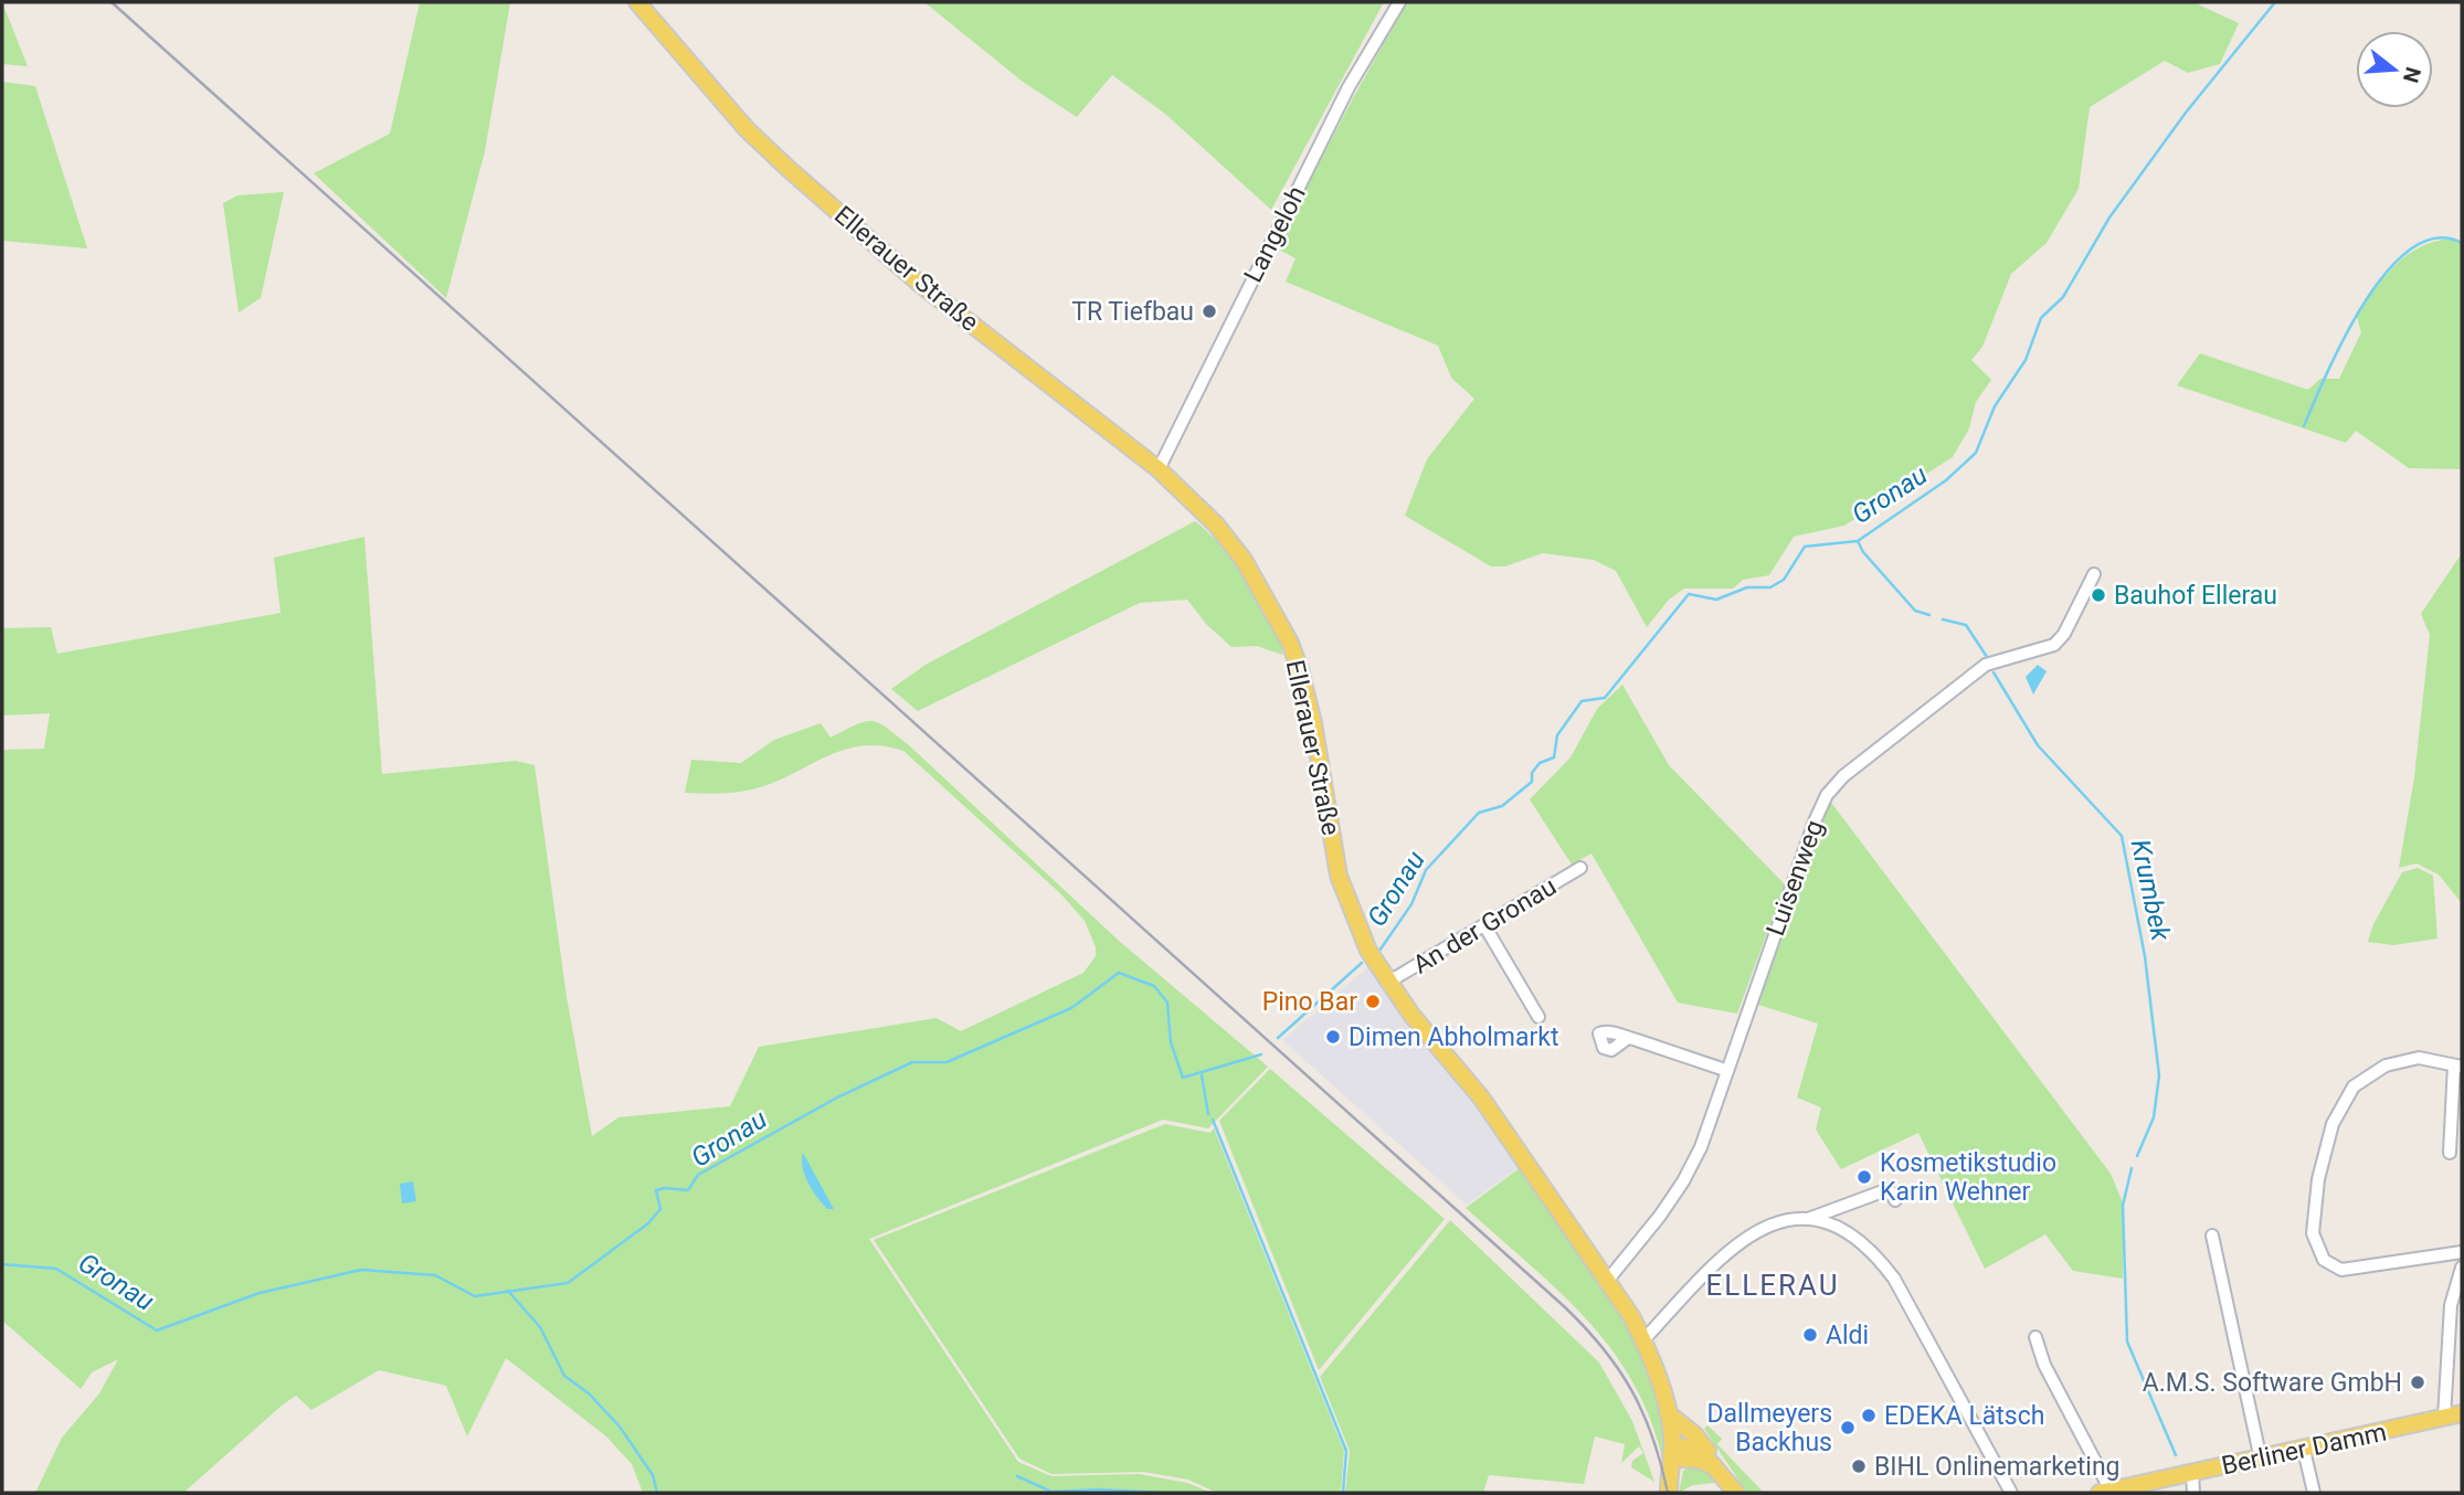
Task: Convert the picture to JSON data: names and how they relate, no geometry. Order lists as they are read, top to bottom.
{
  "streets": {
    "main road": ["Ellerauer Straße", "Berliner Damm"],
    "street": ["Langeloh", "Luisenweg", "An der Gronau"]
  },
  "crossings": [
    ["Langeloh", "Ellerauer Straße"],
    ["Ellerauer Straße", "Luisenweg"],
    ["Ellerauer Straße", "An der Gronau"]
  ],
  "districts": ["ELLERAU"],
  "water": ["Gronau", "Krumbek"],
  "places": [
    "TR Tiefbau",
    "Bauhof Ellerau",
    "Pino Bar",
    "Dimen Abholmarkt",
    "Kosmetikstudio Karin Wehner",
    "Aldi",
    "A.M.S. Software GmbH",
    "EDEKA Lätsch",
    "Dallmeyers Backhus",
    "BIHL Onlinemarketing"
  ],
  "north": "right"
}
